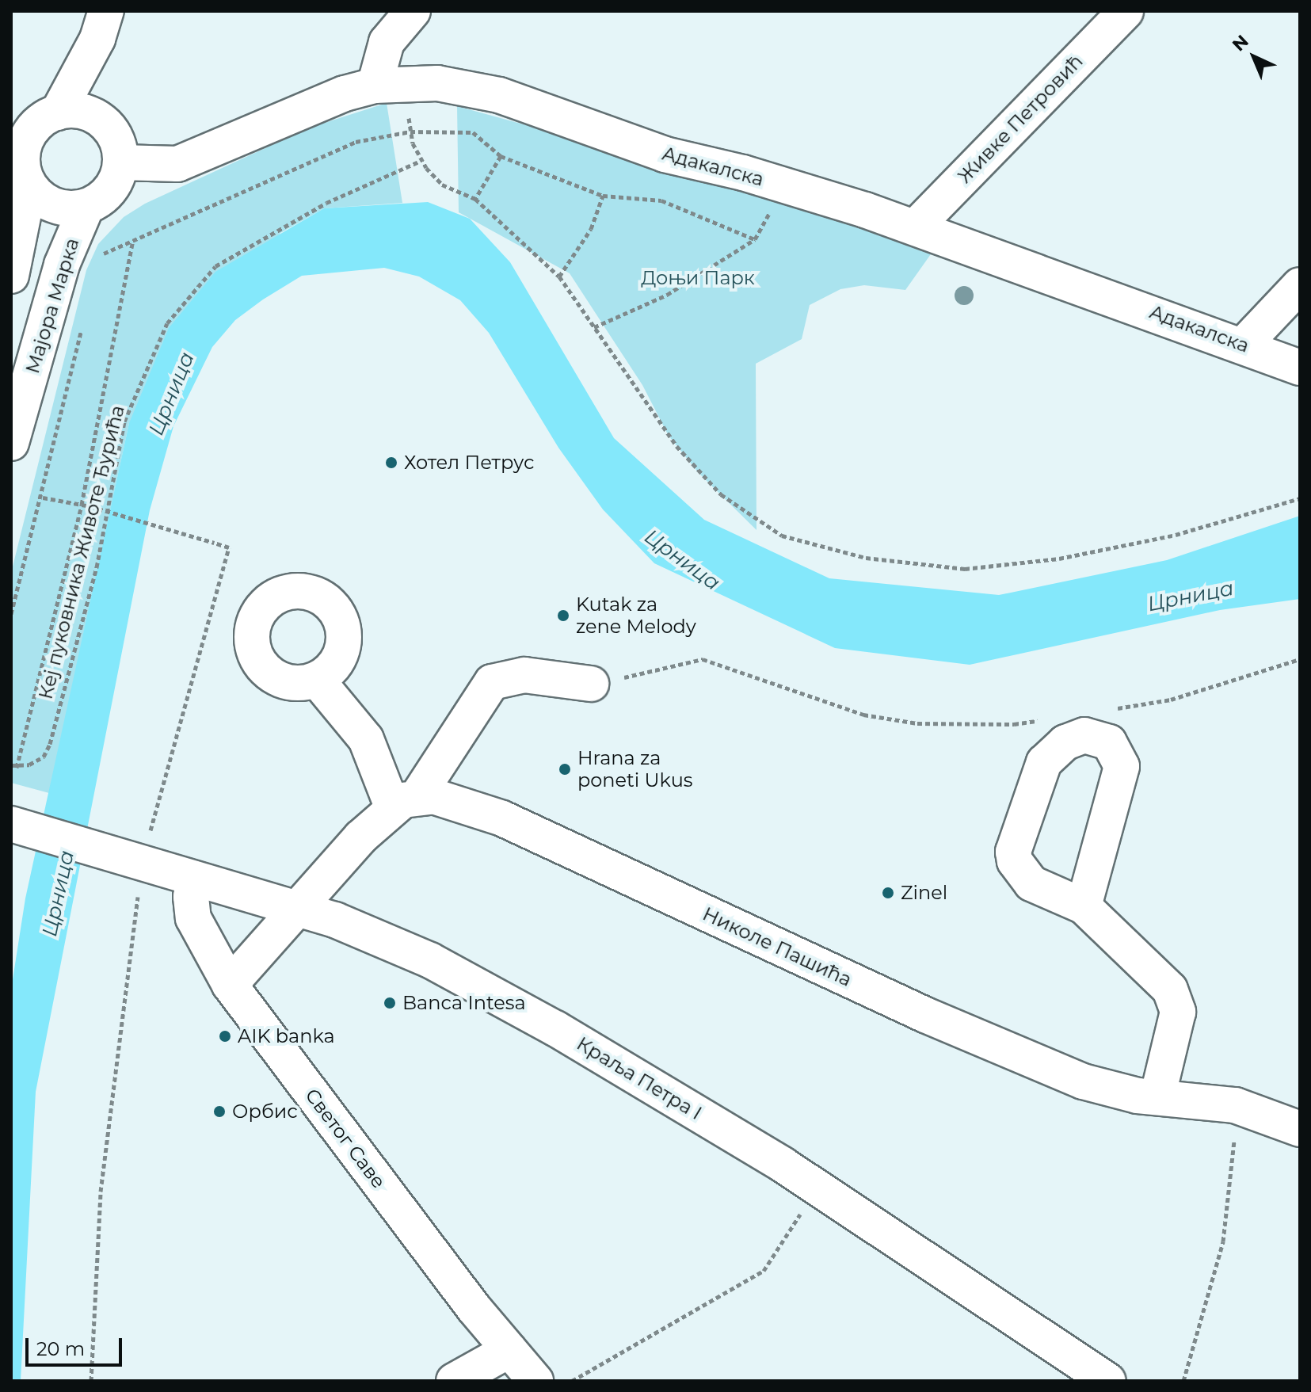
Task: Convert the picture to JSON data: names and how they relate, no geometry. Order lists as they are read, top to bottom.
{
  "streets": {
    "street": [
      "Живке Петровић",
      "Адакалска",
      "Мајора Марка",
      "Николе Пашића",
      "Краља Петра I",
      "Светог Саве"
    ],
    "path": ["Кеј пуковника Животе Ђурића"]
  },
  "crossings": [
    ["Живке Петровић", "Адакалска"],
    ["Адакалска", "Мајора Марка"],
    ["Кеј пуковника Животе Ђурића", "Краља Петра I"],
    ["Краља Петра I", "Светог Саве"]
  ],
  "water": ["Црница"],
  "parks": ["Доњи Парк"],
  "places": [
    "Хотел Петрус",
    "Kutak za zene Melody",
    "Hrana za poneti Ukus",
    "Zinel",
    "Banca Intesa",
    "AIK banka",
    "Орбис"
  ],
  "scale_bar": "20 m",
  "north": "top left"
}
